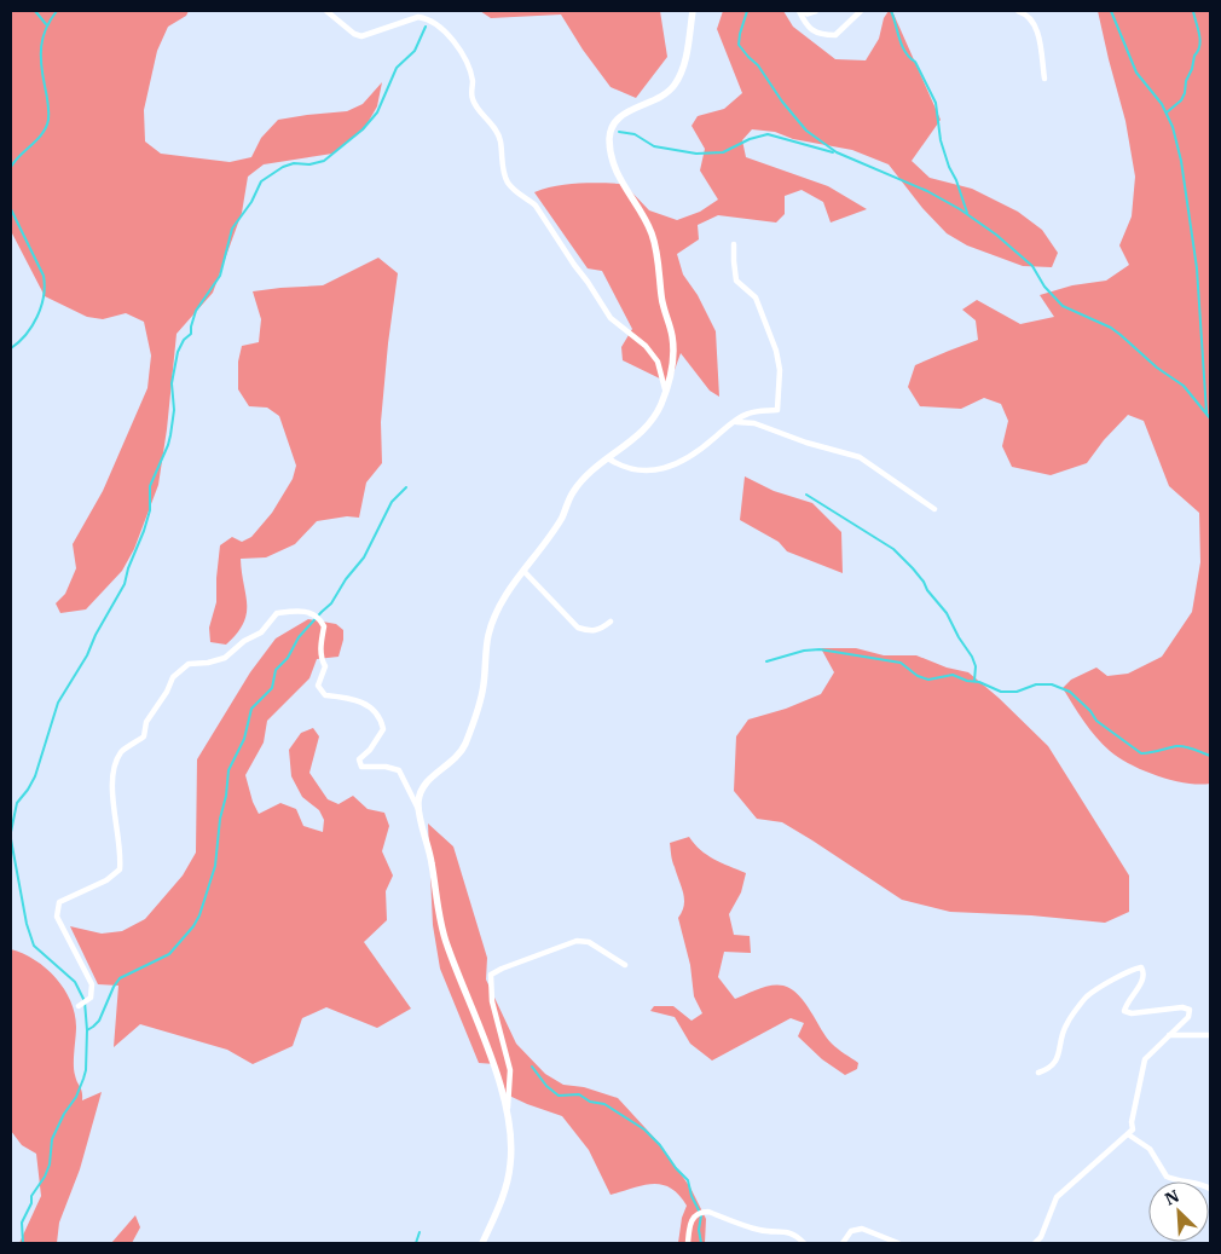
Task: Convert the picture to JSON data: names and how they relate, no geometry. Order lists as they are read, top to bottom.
{
  "north": "top left"
}
